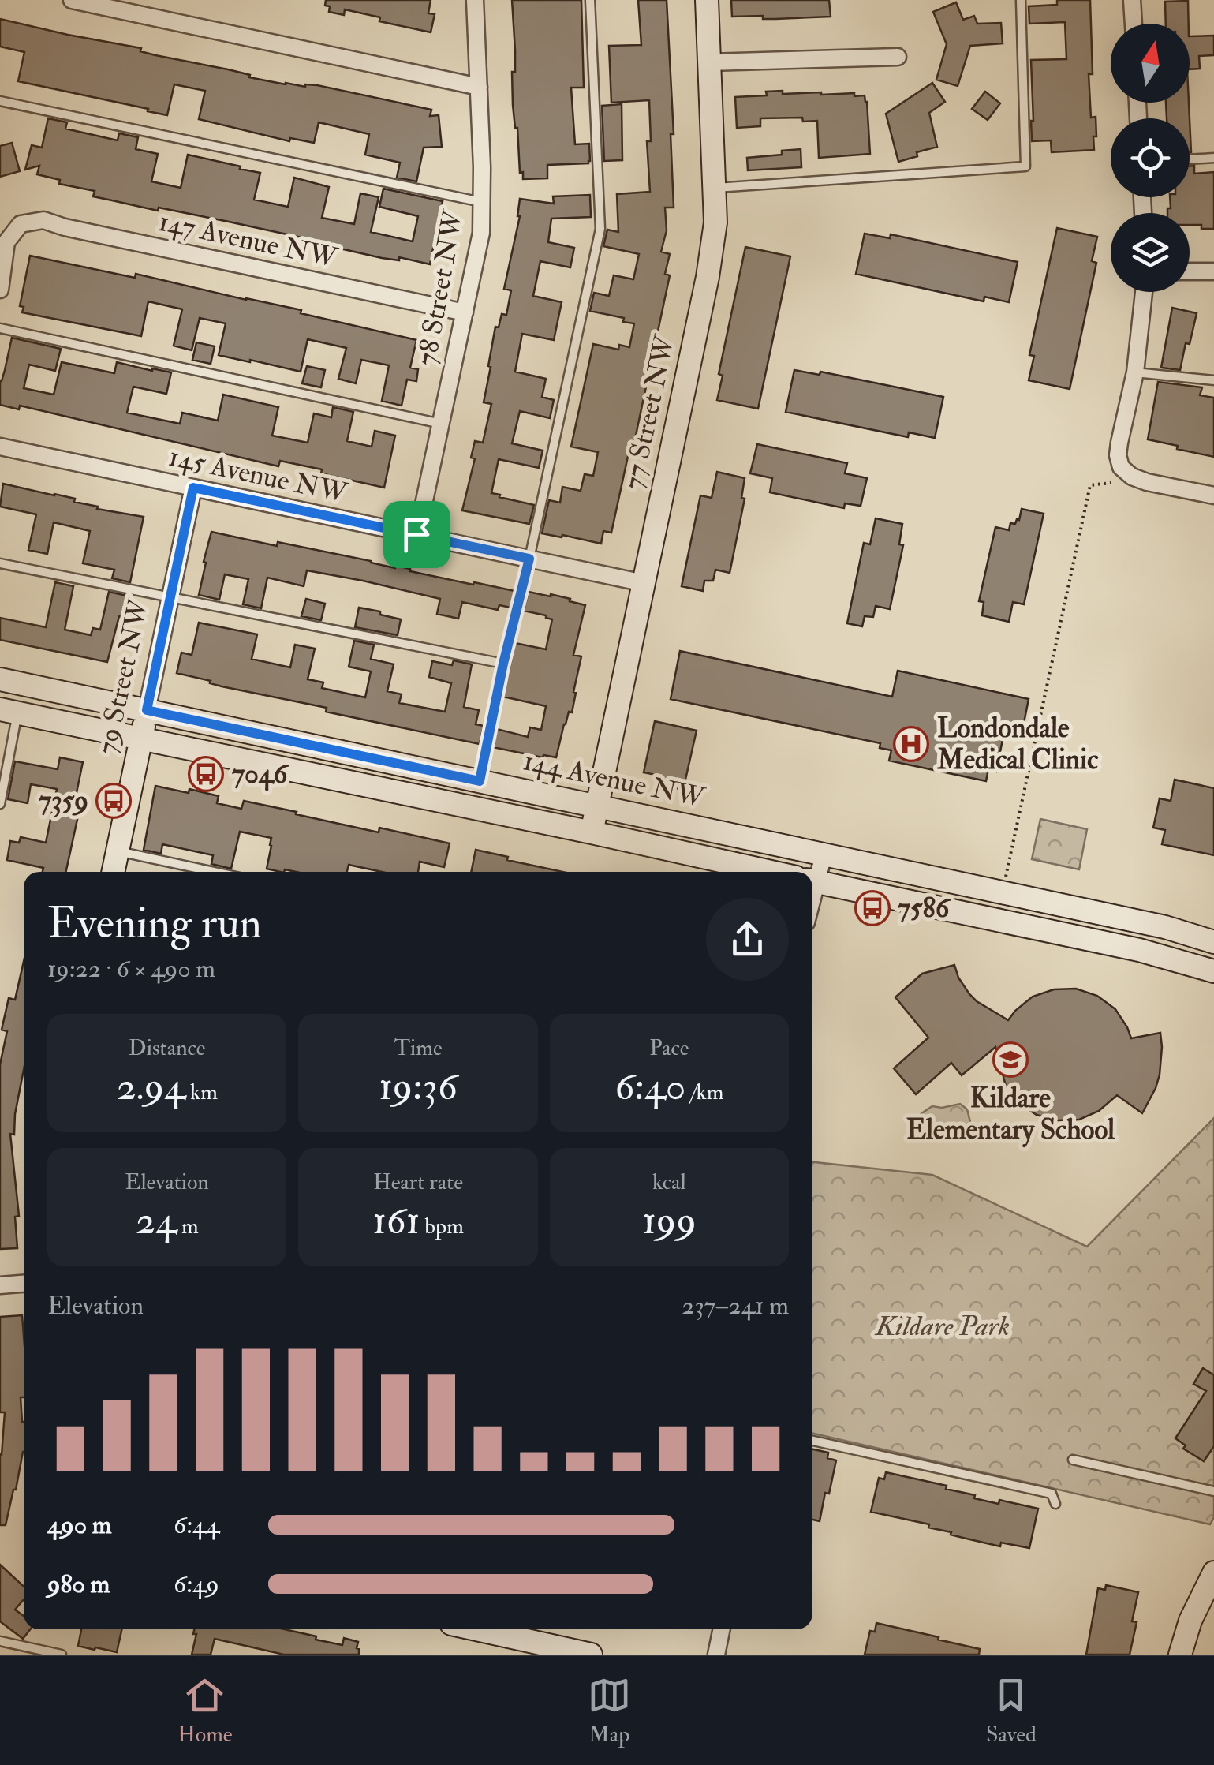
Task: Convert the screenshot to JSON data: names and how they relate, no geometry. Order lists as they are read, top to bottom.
{
  "streets": {
    "street": [
      "147 Avenue NW",
      "78 Street NW",
      "77 Street NW",
      "145 Avenue NW",
      "79 Street NW",
      "144 Avenue NW"
    ]
  },
  "crossings": [
    ["147 Avenue NW", "78 Street NW"],
    ["78 Street NW", "145 Avenue NW"],
    ["77 Street NW", "145 Avenue NW"],
    ["77 Street NW", "144 Avenue NW"],
    ["145 Avenue NW", "79 Street NW"],
    ["79 Street NW", "144 Avenue NW"]
  ],
  "parks": ["Kildare Park"],
  "places": {
    "hospital": ["Londondale Medical Clinic"],
    "bus stop": ["7046", "7359", "7586"],
    "school or university": ["Kildare Elementary School"]
  },
  "north": "top",
  "page": {
    "heading": ["Evening run", "19:22 · 6 × 490 m"],
    "stats": [
      ["Distance", "2.94 km"],
      ["Time", "19:36"],
      ["Pace", "6:40 /km"],
      ["Elevation", "24 m"],
      ["Heart rate", "161 bpm"],
      ["kcal", "199"]
    ],
    "chart": ["Elevation", "237–241 m"],
    "list": [
      {
        "name": "490 m",
        "note": "6:44"
      },
      {
        "name": "980 m",
        "note": "6:49"
      }
    ],
    "tabs": ["Home", "Map", "Saved"]
  }
}
